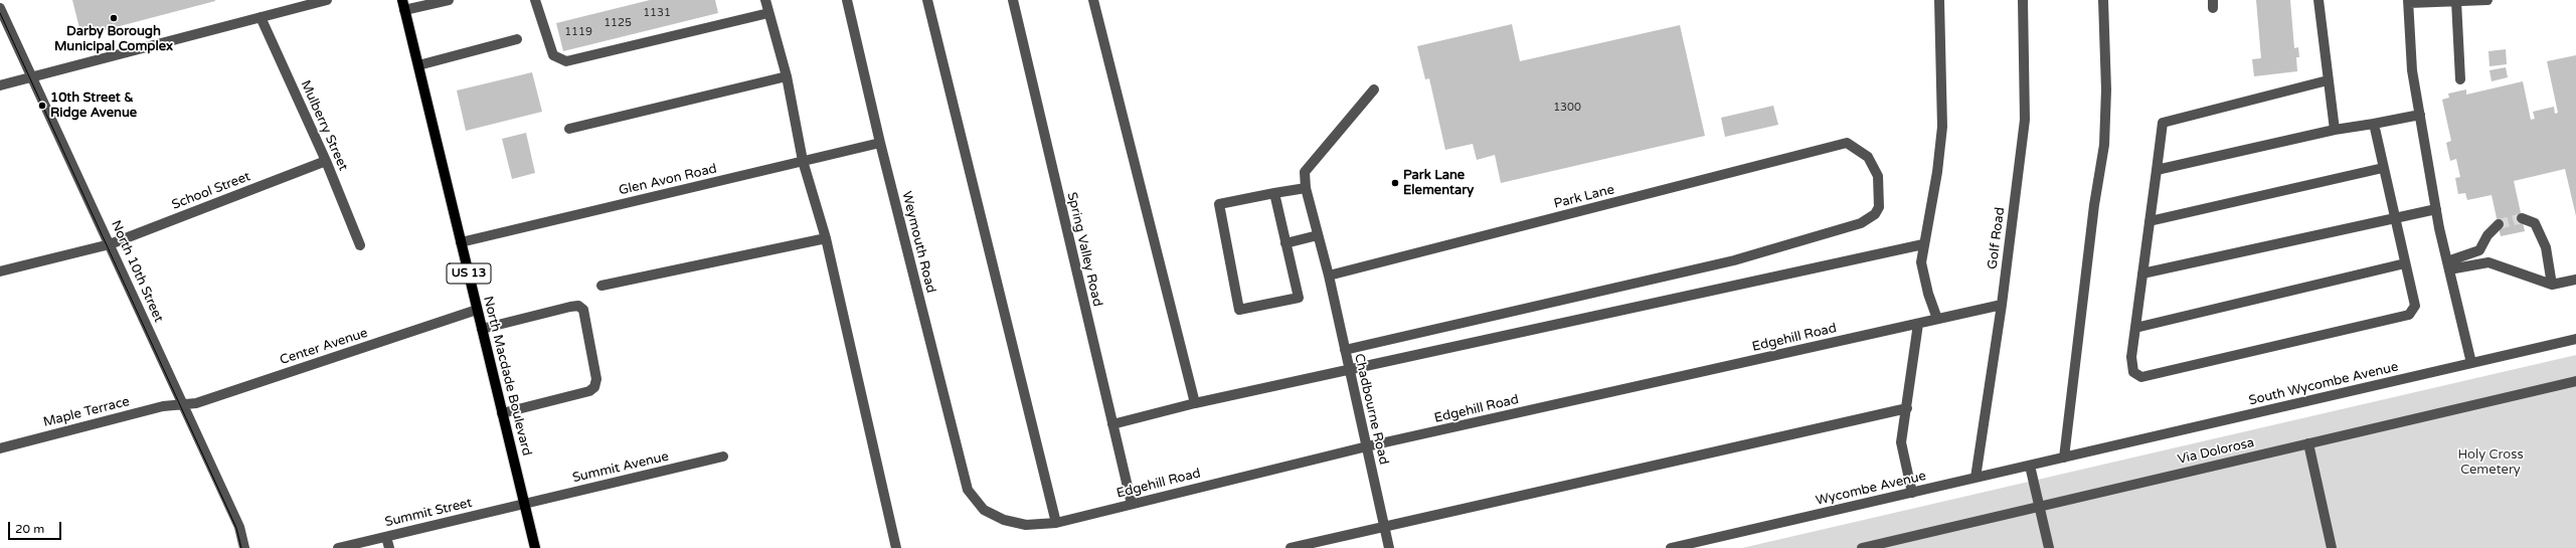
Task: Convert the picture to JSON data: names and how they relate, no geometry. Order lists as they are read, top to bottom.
{
  "streets": {
    "main road": ["US 13", "North Macdade Boulevard"],
    "street": [
      "Mulberry Street",
      "Glen Avon Road",
      "School Street",
      "Park Lane",
      "Golf Road",
      "Weymouth Road",
      "Spring Valley Road",
      "North 10th Street",
      "Edgehill Road",
      "Center Avenue",
      "South Wycombe Avenue",
      "Chadbourne Road",
      "Maple Terrace",
      "Via Dolorosa",
      "Summit Avenue",
      "Wycombe Avenue",
      "Summit Street"
    ]
  },
  "crossings": [
    ["Mulberry Street", "School Street"],
    ["Glen Avon Road", "Weymouth Road"],
    ["Glen Avon Road", "North Macdade Boulevard"],
    ["School Street", "North 10th Street"],
    ["Park Lane", "Chadbourne Road"],
    ["Golf Road", "Edgehill Road"],
    ["Golf Road", "Wycombe Avenue"],
    ["Weymouth Road", "Edgehill Road"],
    ["Spring Valley Road", "Edgehill Road"],
    ["North 10th Street", "Center Avenue"],
    ["North 10th Street", "Maple Terrace"],
    ["Edgehill Road", "Chadbourne Road"],
    ["Center Avenue", "North Macdade Boulevard"],
    ["Center Avenue", "Maple Terrace"],
    ["North Macdade Boulevard", "Summit Avenue"],
    ["North Macdade Boulevard", "Summit Street"],
    ["South Wycombe Avenue", "Wycombe Avenue"],
    ["Summit Avenue", "Summit Street"]
  ],
  "parks": ["Holy Cross Cemetery"],
  "places": ["Darby Borough Municipal Complex", "10th Street & Ridge Avenue", "Park Lane Elementary"],
  "house_numbers": [
    "1131",
    "1125",
    "1119",
    "1300"
  ],
  "scale_bar": "20 m"
}
